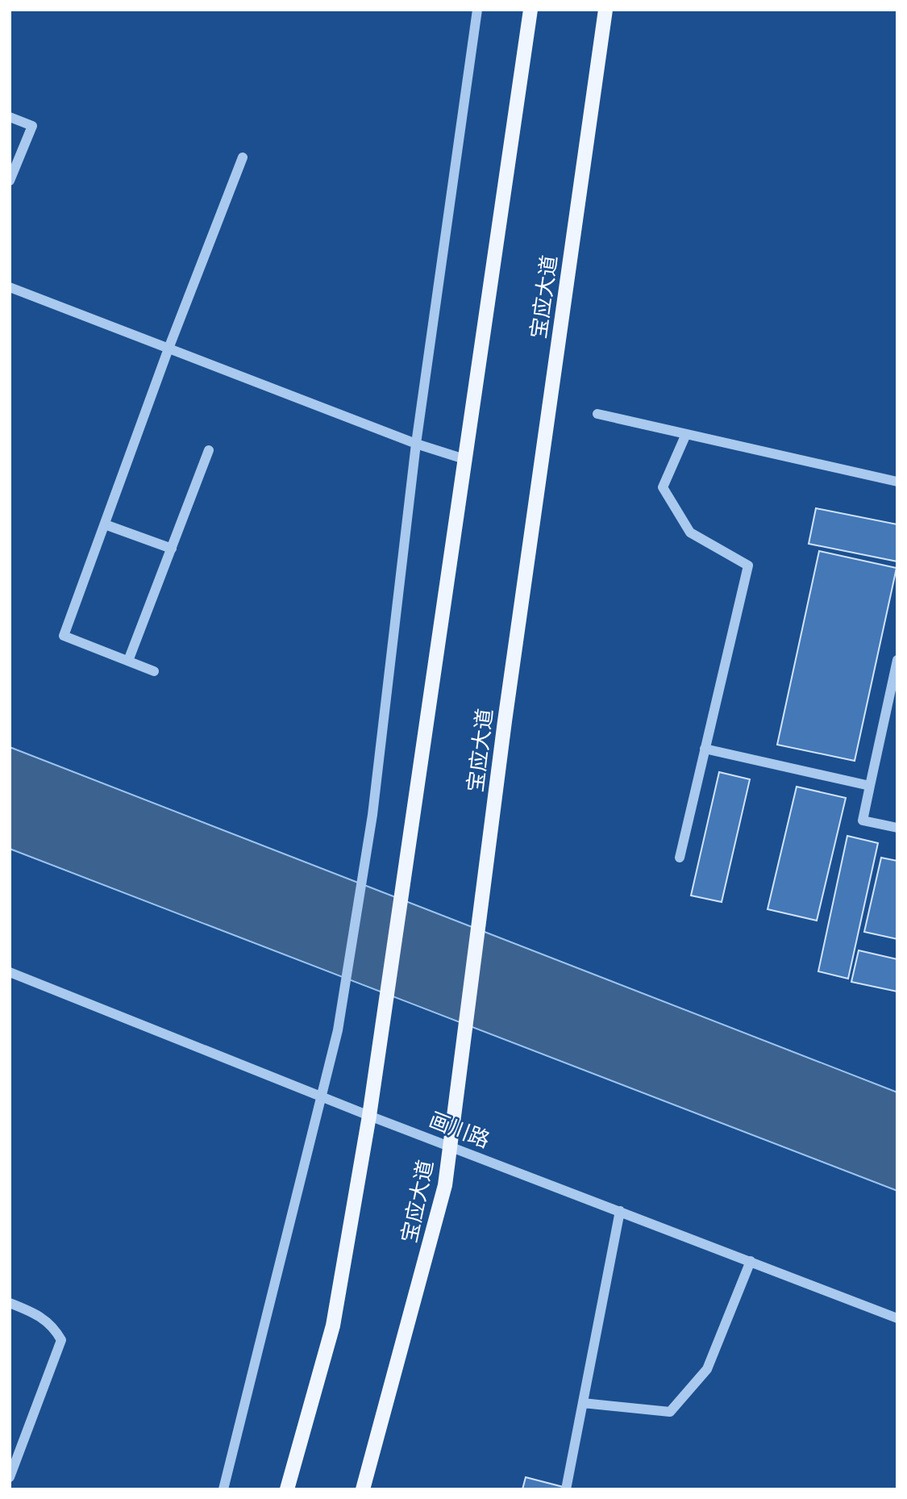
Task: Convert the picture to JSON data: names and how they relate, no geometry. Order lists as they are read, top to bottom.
{
  "streets": {
    "main road": ["宝应大道"],
    "street": ["画川路"]
  },
  "crossings": [
    ["宝应大道", "画川路"]
  ]
}
